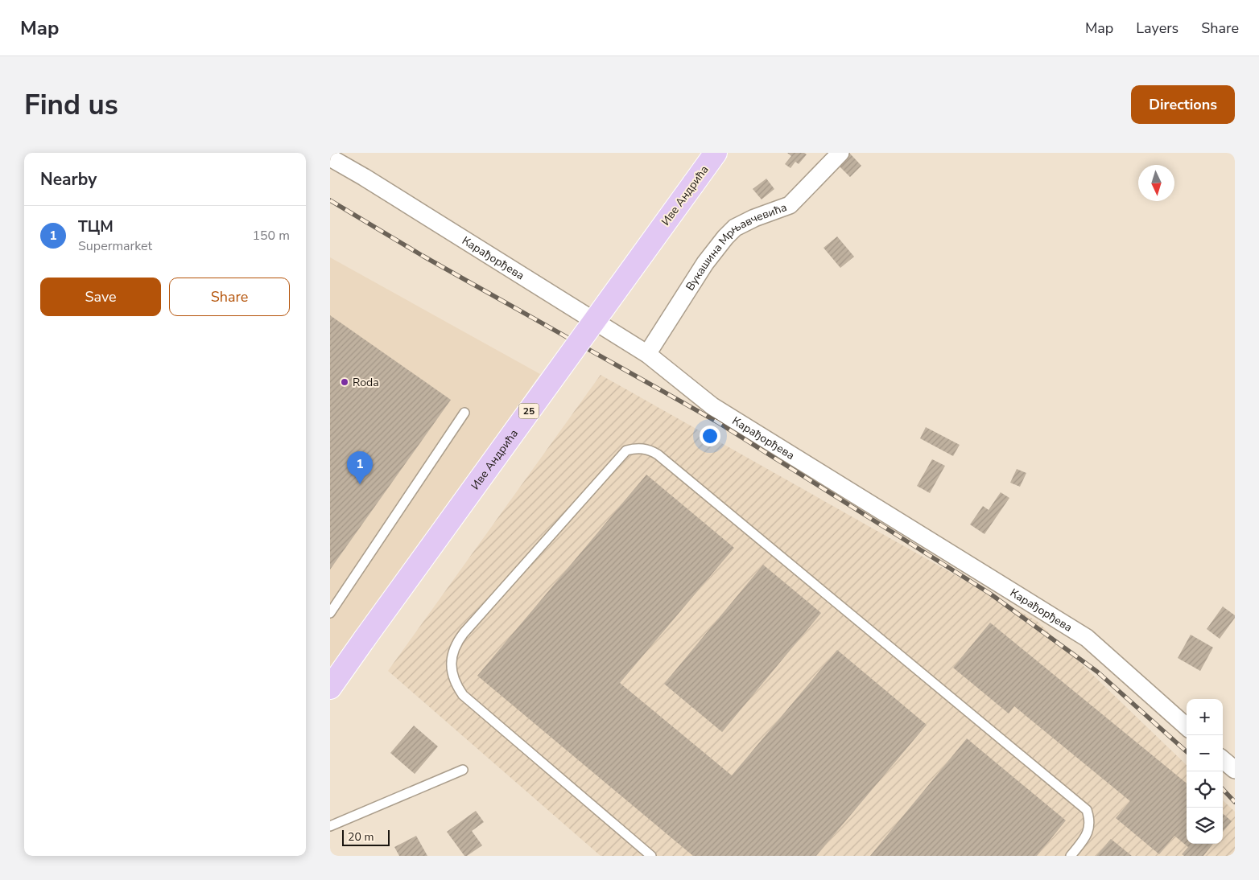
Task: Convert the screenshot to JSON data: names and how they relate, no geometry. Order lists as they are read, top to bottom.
{
  "streets": {
    "main road": ["Иве Андрића", "25"],
    "street": ["Вукашина Мрњавчевића", "Карађорђева"]
  },
  "crossings": [
    ["Вукашина Мрњавчевића", "Карађорђева"]
  ],
  "places": ["Roda"],
  "scale_bar": "20 m",
  "north": "bottom",
  "page": {
    "header": "Map",
    "nav": ["Map", "Layers", "Share"],
    "buttons": [
      "Directions",
      ["Save", "Share"]
    ],
    "title": "Find us",
    "heading": "Nearby",
    "list": [
      {
        "mark": "1",
        "name": "ТЦМ",
        "note": "Supermarket",
        "value": "150 m"
      }
    ],
    "pins": "1",
    "map_buttons": ["+", "−"],
    "scale": "20 m"
  }
}
